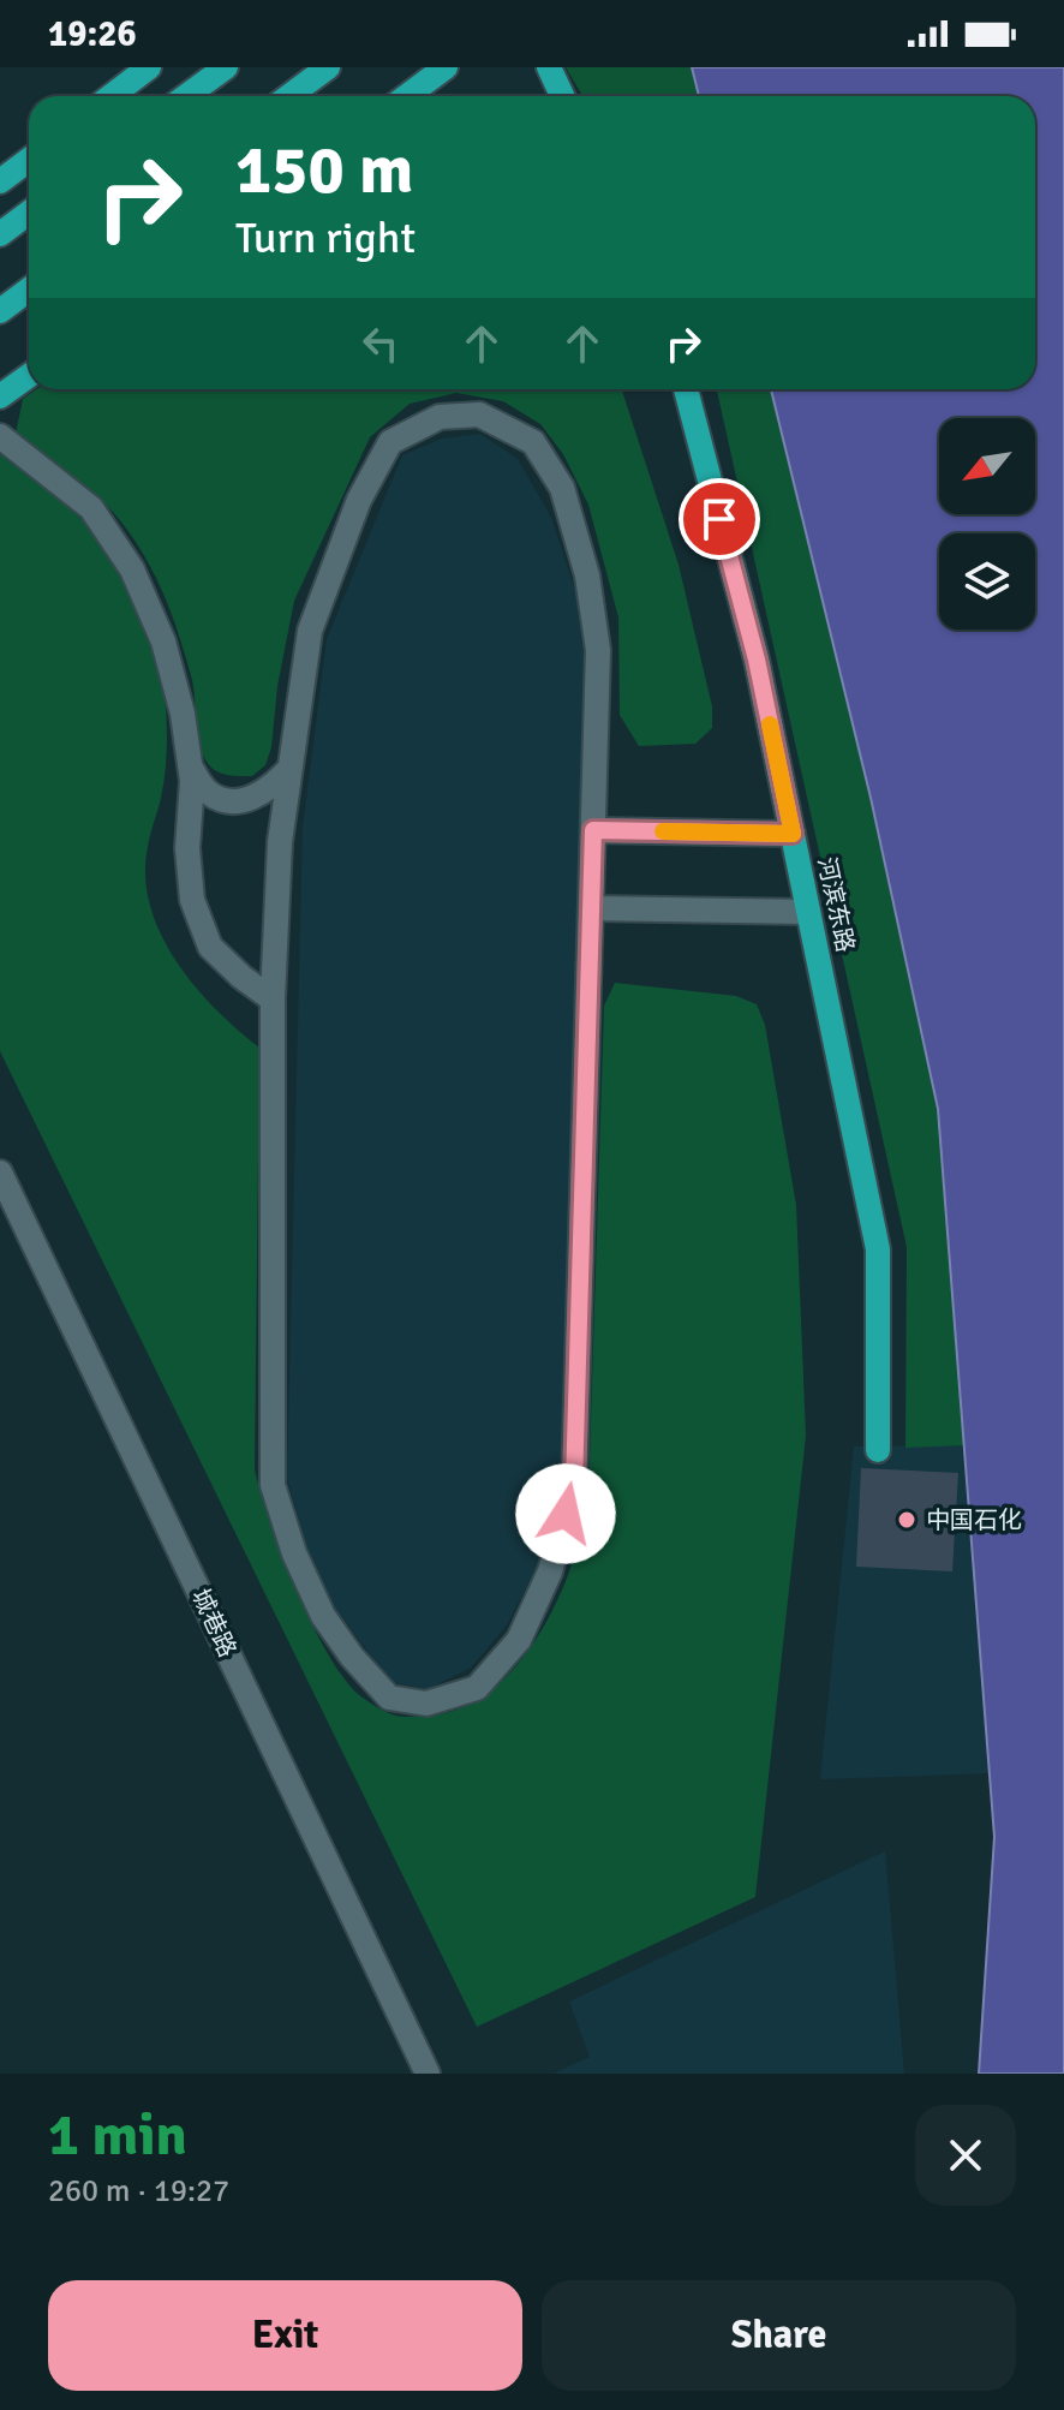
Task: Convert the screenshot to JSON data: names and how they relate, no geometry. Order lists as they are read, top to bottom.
{
  "streets": {
    "main road": ["河滨东路"],
    "street": ["城巷路"]
  },
  "places": ["中国石化"],
  "north": "bottom left",
  "page": {
    "status": "19:26",
    "turn": ["150 m", "Turn right"],
    "heading": ["1 min", "260 m · 19:27"],
    "buttons": ["Exit", "Share"]
  }
}
